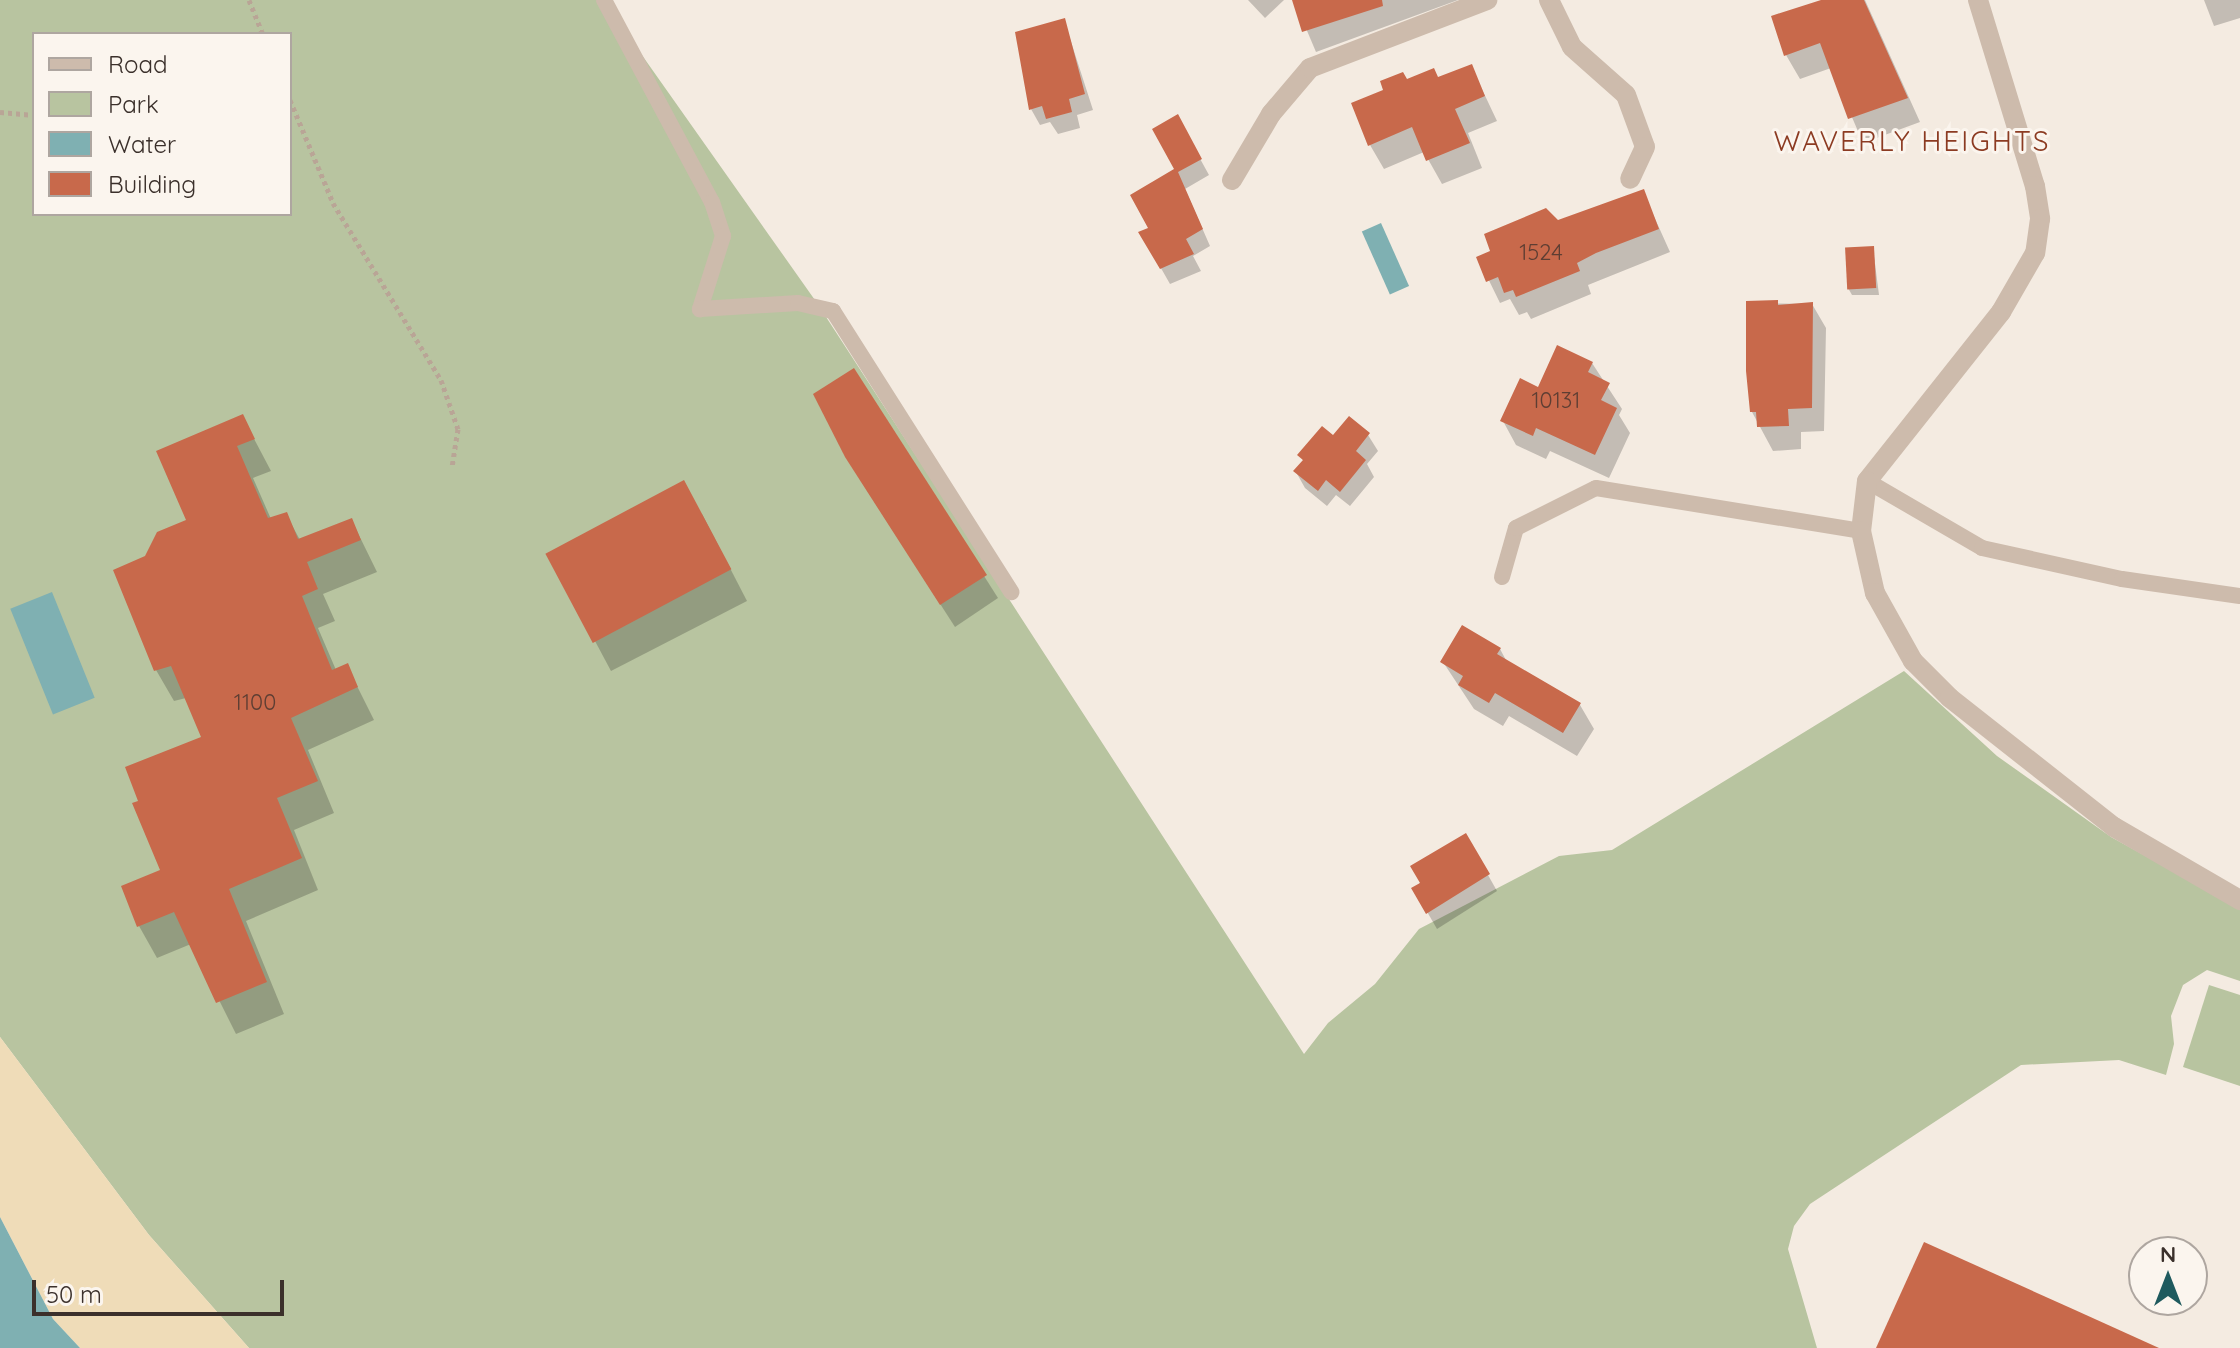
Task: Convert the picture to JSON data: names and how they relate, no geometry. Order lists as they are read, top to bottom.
{
  "districts": ["WAVERLY HEIGHTS"],
  "house_numbers": ["1524", "10131", "1100"],
  "legend": [
    "Road",
    "Park",
    "Water",
    "Building"
  ],
  "scale_bar": "50 m",
  "north": "top"
}
